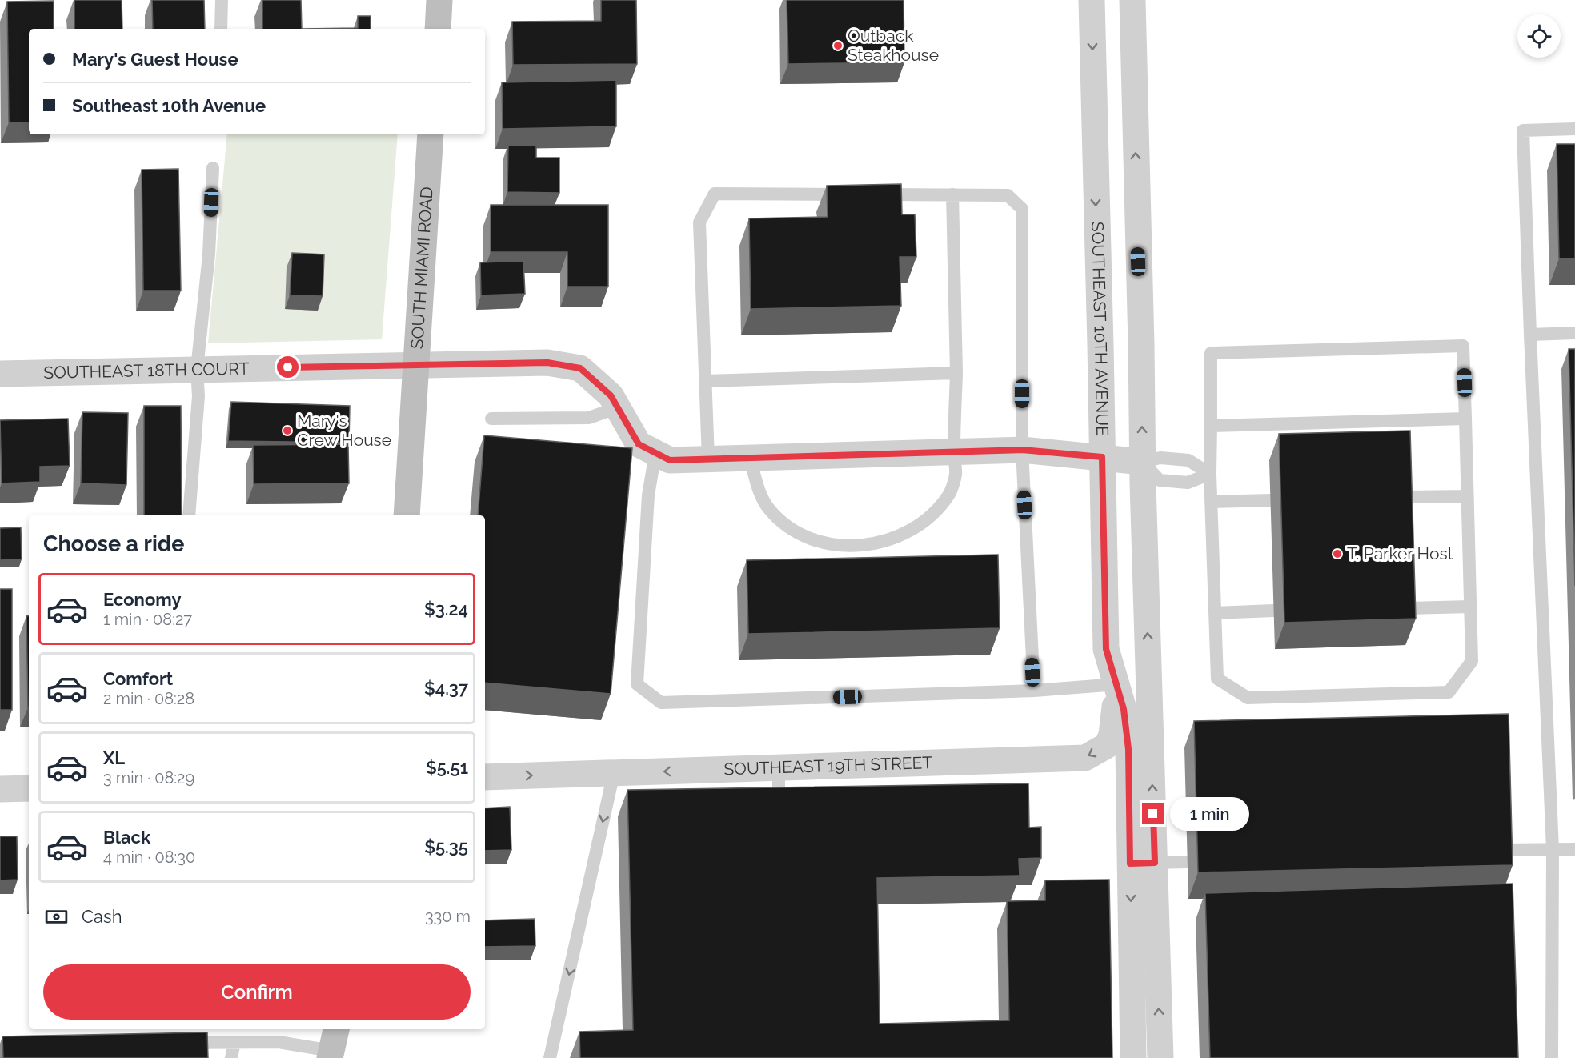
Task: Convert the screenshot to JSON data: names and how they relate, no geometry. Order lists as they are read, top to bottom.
{
  "streets": {
    "street": [
      "SOUTH MIAMI ROAD",
      "SOUTHEAST 10TH AVENUE",
      "SOUTHEAST 18TH COURT",
      "SOUTHEAST 19TH STREET"
    ]
  },
  "crossings": [
    ["SOUTH MIAMI ROAD", "SOUTHEAST 18TH COURT"],
    ["SOUTHEAST 10TH AVENUE", "SOUTHEAST 18TH COURT"],
    ["SOUTHEAST 10TH AVENUE", "SOUTHEAST 19TH STREET"]
  ],
  "places": ["Outback Steakhouse", "Mary's Crew House", "T. Parker Host"],
  "page": {
    "banner": ["Mary's Guest House", "Southeast 10th Avenue"],
    "heading": "Choose a ride",
    "list": [
      {
        "name": "Economy",
        "note": "1 min · 08:27",
        "value": "$3.24"
      },
      {
        "name": "Comfort",
        "note": "2 min · 08:28",
        "value": "$4.37"
      },
      {
        "name": "XL",
        "note": "3 min · 08:29",
        "value": "$5.51"
      },
      {
        "name": "Black",
        "note": "4 min · 08:30",
        "value": "$5.35"
      }
    ],
    "bubble": "1 min",
    "pay": ["Cash", "330 m"],
    "buttons": "Confirm"
  }
}
